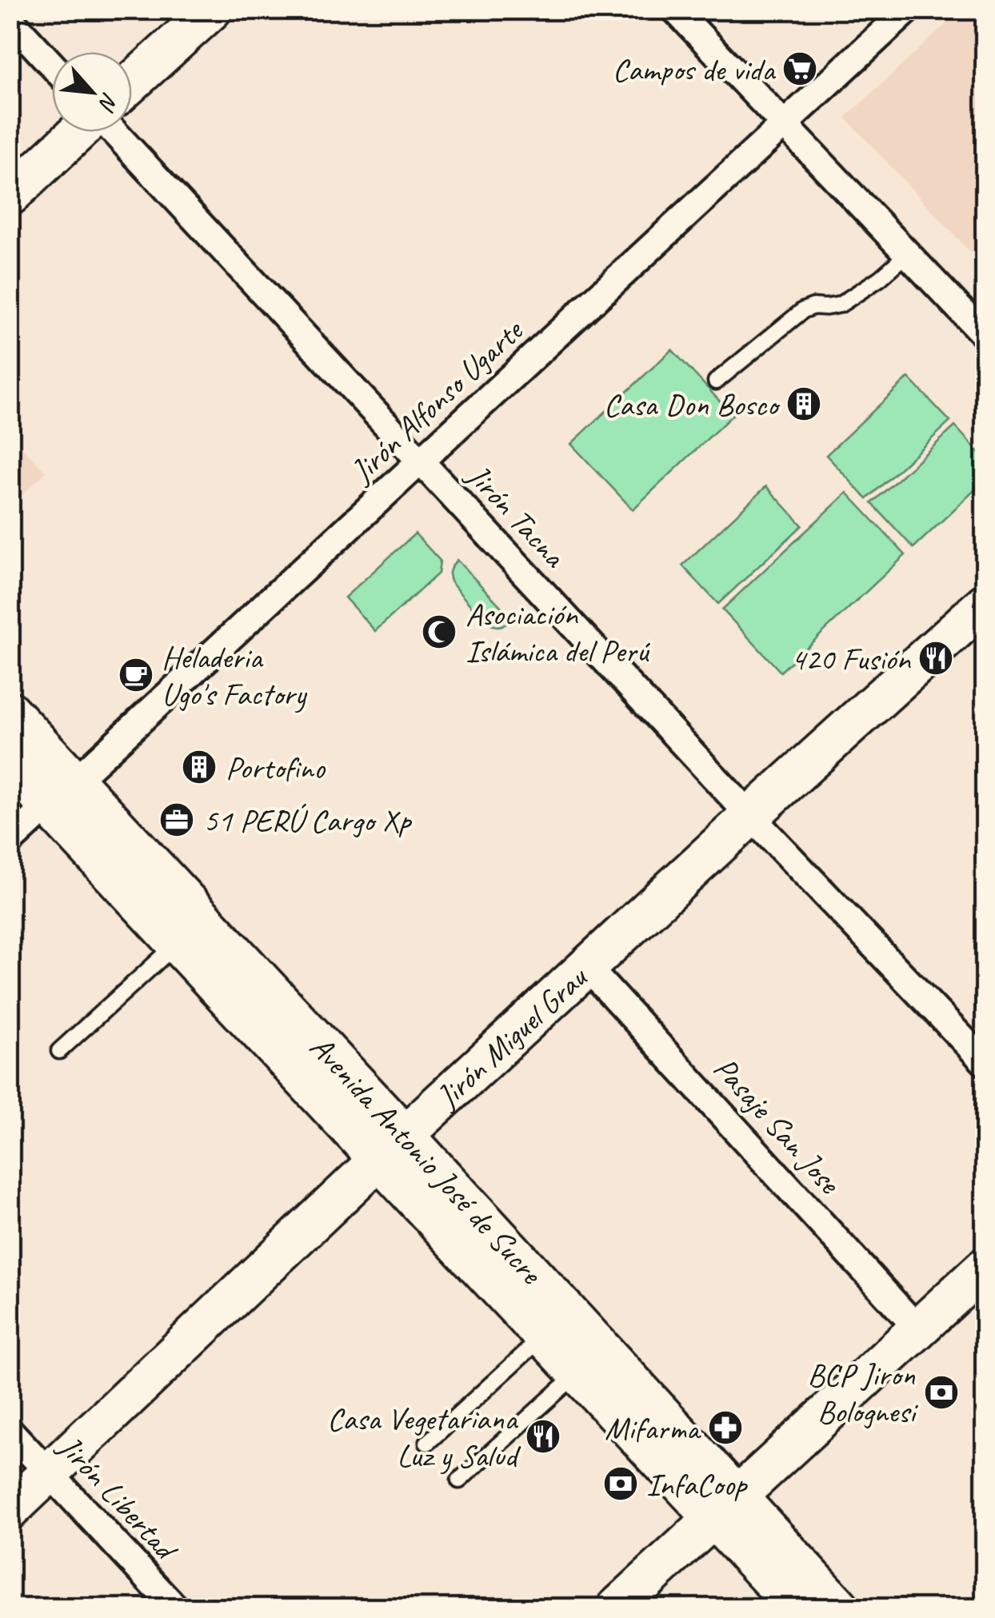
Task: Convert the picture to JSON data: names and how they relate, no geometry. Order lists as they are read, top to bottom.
{
  "streets": {
    "main road": ["Jirón Miguel Grau", "Avenida Antonio José de Sucre"],
    "street": [
      "Jirón Alfonso Ugarte",
      "Jirón Tacna",
      "Pasaje San Jose",
      "Jirón Libertad"
    ]
  },
  "crossings": [
    ["Jirón Alfonso Ugarte", "Jirón Tacna"],
    ["Jirón Alfonso Ugarte", "Avenida Antonio José de Sucre"],
    ["Jirón Tacna", "Jirón Miguel Grau"],
    ["Jirón Miguel Grau", "Pasaje San Jose"],
    ["Jirón Miguel Grau", "Avenida Antonio José de Sucre"],
    ["Jirón Miguel Grau", "Jirón Libertad"]
  ],
  "places": {
    "supermarket": ["Campos de vida"],
    "building": ["Casa Don Bosco", "Portofino"],
    "mosque": ["Asociación Islámica del Perú"],
    "restaurant": ["420 Fusión", "Casa Vegetariana Luz y Salud"],
    "cafe": ["Heladeria Ugo's Factory"],
    "office": ["51 PERÚ Cargo Xp"],
    "bank": ["BCP Jiron Bolognesi", "InfaCoop"],
    "pharmacy": ["Mifarma"]
  },
  "north": "bottom right"
}
